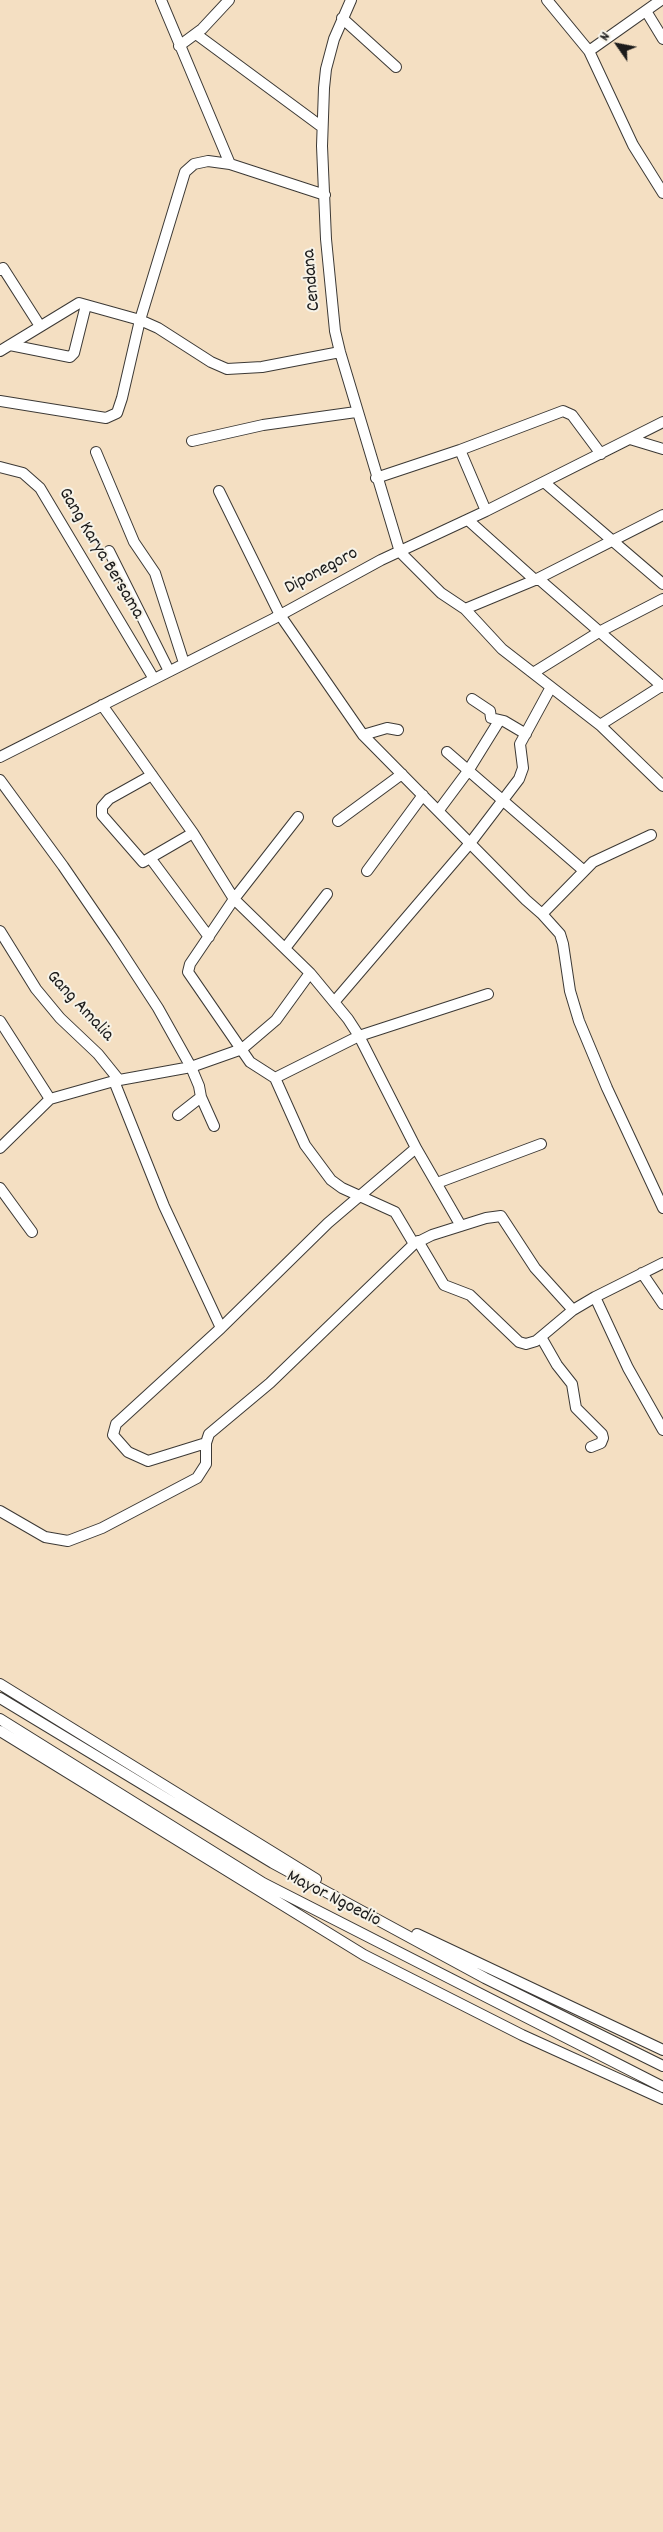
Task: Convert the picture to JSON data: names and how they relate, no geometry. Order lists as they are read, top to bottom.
{
  "streets": {
    "street": [
      "Cendana",
      "Gang Karya Bersama",
      "Diponegoro",
      "Gang Amalia",
      "Mayor Ngoedio"
    ]
  },
  "crossings": [
    ["Cendana", "Diponegoro"],
    ["Gang Karya Bersama", "Diponegoro"]
  ],
  "north": "top left"
}
